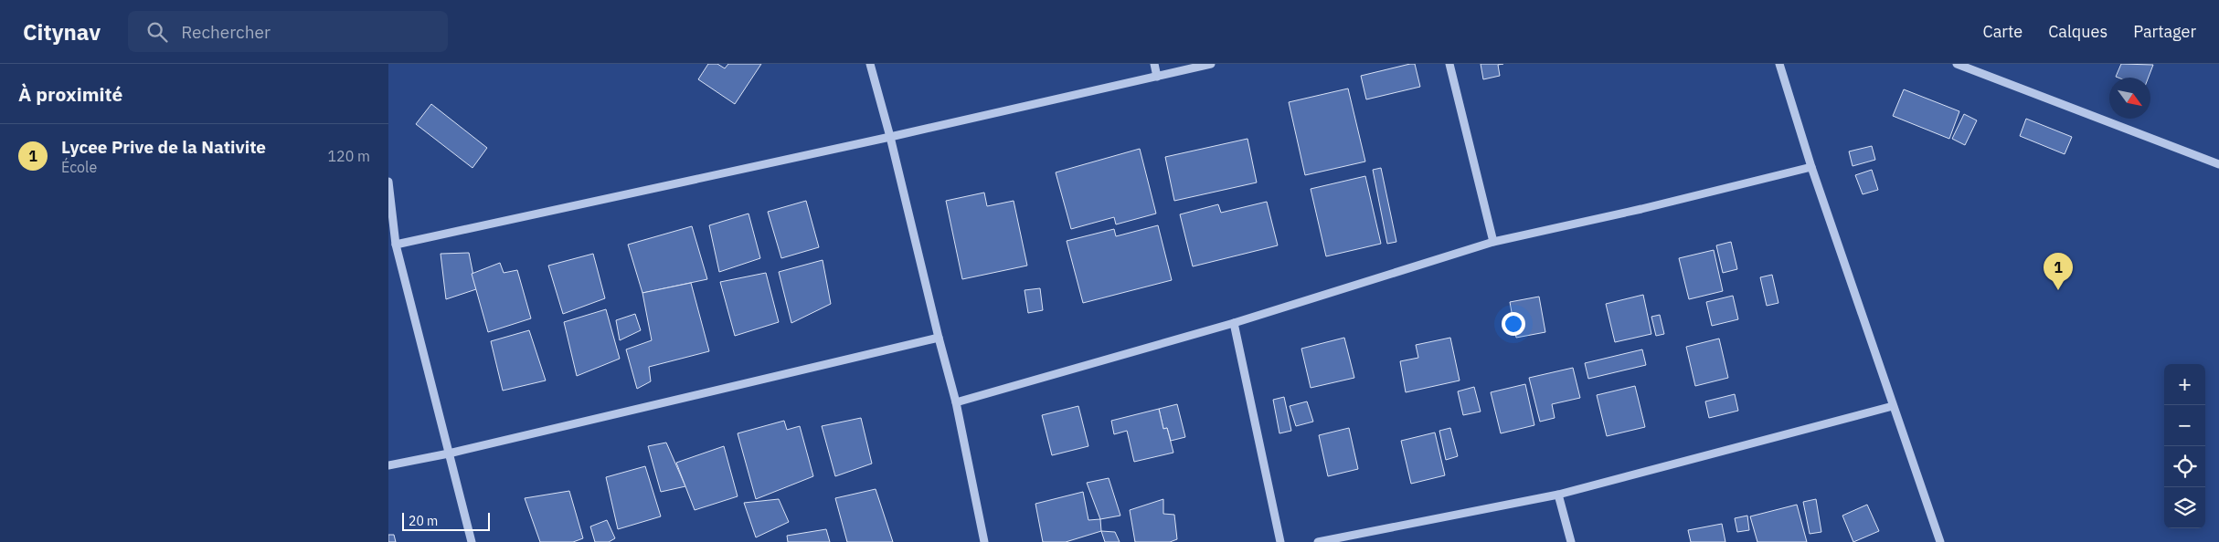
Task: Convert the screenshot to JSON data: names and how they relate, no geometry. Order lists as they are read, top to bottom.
{
  "scale_bar": "20 m",
  "north": "bottom right",
  "page": {
    "header": "Citynav",
    "search": "Rechercher",
    "nav": ["Carte", "Calques", "Partager"],
    "heading": "À proximité",
    "list": [
      {
        "mark": "1",
        "name": "Lycee Prive de la Nativite",
        "note": "École",
        "value": "120 m"
      }
    ],
    "pins": "1",
    "map_buttons": ["+", "−"],
    "scale": "20 m"
  }
}
